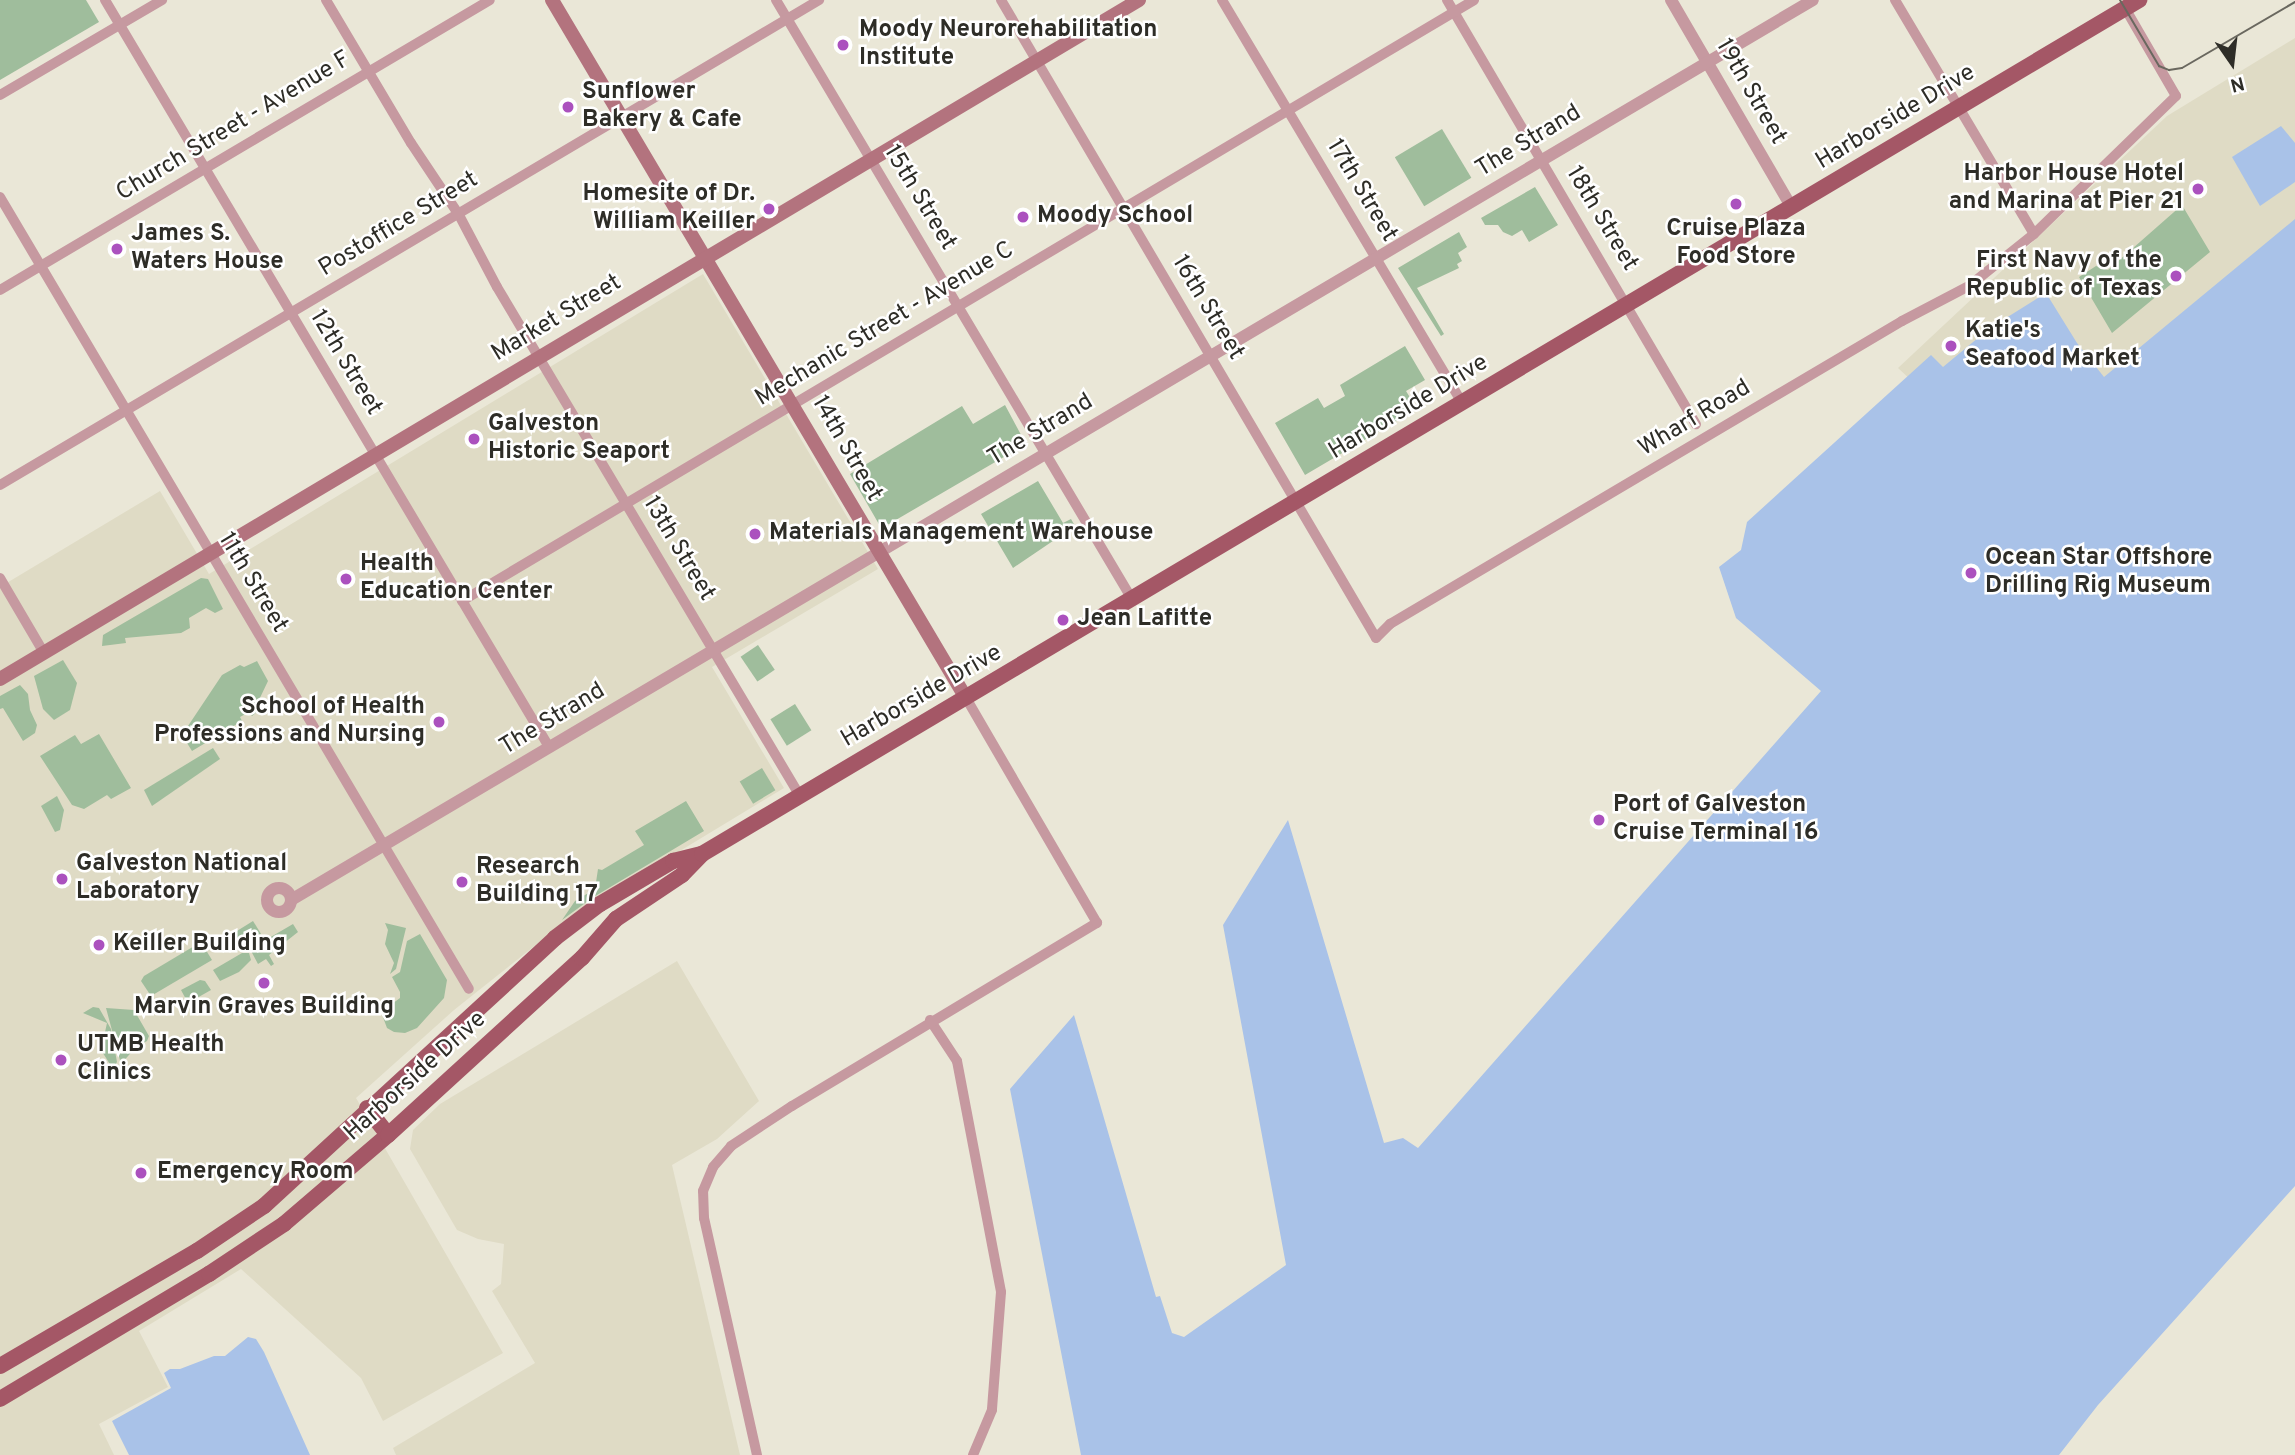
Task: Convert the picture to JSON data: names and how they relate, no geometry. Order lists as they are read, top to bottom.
{
  "streets": {
    "main road": ["Harborside Drive", "Market Street", "14th Street"],
    "street": [
      "19th Street",
      "Church Street - Avenue F",
      "The Strand",
      "17th Street",
      "15th Street",
      "18th Street",
      "Postoffice Street",
      "16th Street",
      "Mechanic Street - Avenue C",
      "12th Street",
      "Wharf Road",
      "13th Street",
      "11th Street"
    ]
  },
  "crossings": [
    ["19th Street", "Harborside Drive"],
    ["19th Street", "The Strand"],
    ["Harborside Drive", "17th Street"],
    ["Harborside Drive", "15th Street"],
    ["Harborside Drive", "18th Street"],
    ["Harborside Drive", "16th Street"],
    ["Harborside Drive", "Wharf Road"],
    ["Harborside Drive", "14th Street"],
    ["Harborside Drive", "13th Street"],
    ["Church Street - Avenue F", "12th Street"],
    ["Church Street - Avenue F", "13th Street"],
    ["Church Street - Avenue F", "11th Street"],
    ["The Strand", "17th Street"],
    ["The Strand", "15th Street"],
    ["The Strand", "18th Street"],
    ["The Strand", "16th Street"],
    ["The Strand", "12th Street"],
    ["The Strand", "14th Street"],
    ["The Strand", "13th Street"],
    ["The Strand", "11th Street"],
    ["17th Street", "Mechanic Street - Avenue C"],
    ["15th Street", "Postoffice Street"],
    ["15th Street", "Market Street"],
    ["15th Street", "Mechanic Street - Avenue C"],
    ["18th Street", "Mechanic Street - Avenue C"],
    ["Postoffice Street", "12th Street"],
    ["Postoffice Street", "14th Street"],
    ["Postoffice Street", "13th Street"],
    ["Postoffice Street", "11th Street"],
    ["16th Street", "Market Street"],
    ["16th Street", "Mechanic Street - Avenue C"],
    ["16th Street", "Wharf Road"],
    ["Market Street", "12th Street"],
    ["Market Street", "14th Street"],
    ["Market Street", "13th Street"],
    ["Market Street", "11th Street"],
    ["Mechanic Street - Avenue C", "12th Street"],
    ["Mechanic Street - Avenue C", "14th Street"],
    ["Mechanic Street - Avenue C", "13th Street"]
  ],
  "places": [
    "Moody Neurorehabilitation Institute",
    "Sunflower Bakery & Cafe",
    "Harbor House Hotel and Marina at Pier 21",
    "Cruise Plaza Food Store",
    "Homesite of Dr. William Keiller",
    "Moody School",
    "James S. Waters House",
    "First Navy of the Republic of Texas",
    "Katie's Seafood Market",
    "Galveston Historic Seaport",
    "Materials Management Warehouse",
    "Ocean Star Offshore Drilling Rig Museum",
    "Health Education Center",
    "Jean Lafitte",
    "School of Health Professions and Nursing",
    "Port of Galveston Cruise Terminal 16",
    "Galveston National Laboratory",
    "Research Building 17",
    "Keiller Building",
    "Marvin Graves Building",
    "UTMB Health Clinics",
    "Emergency Room"
  ],
  "north": "bottom"
}
